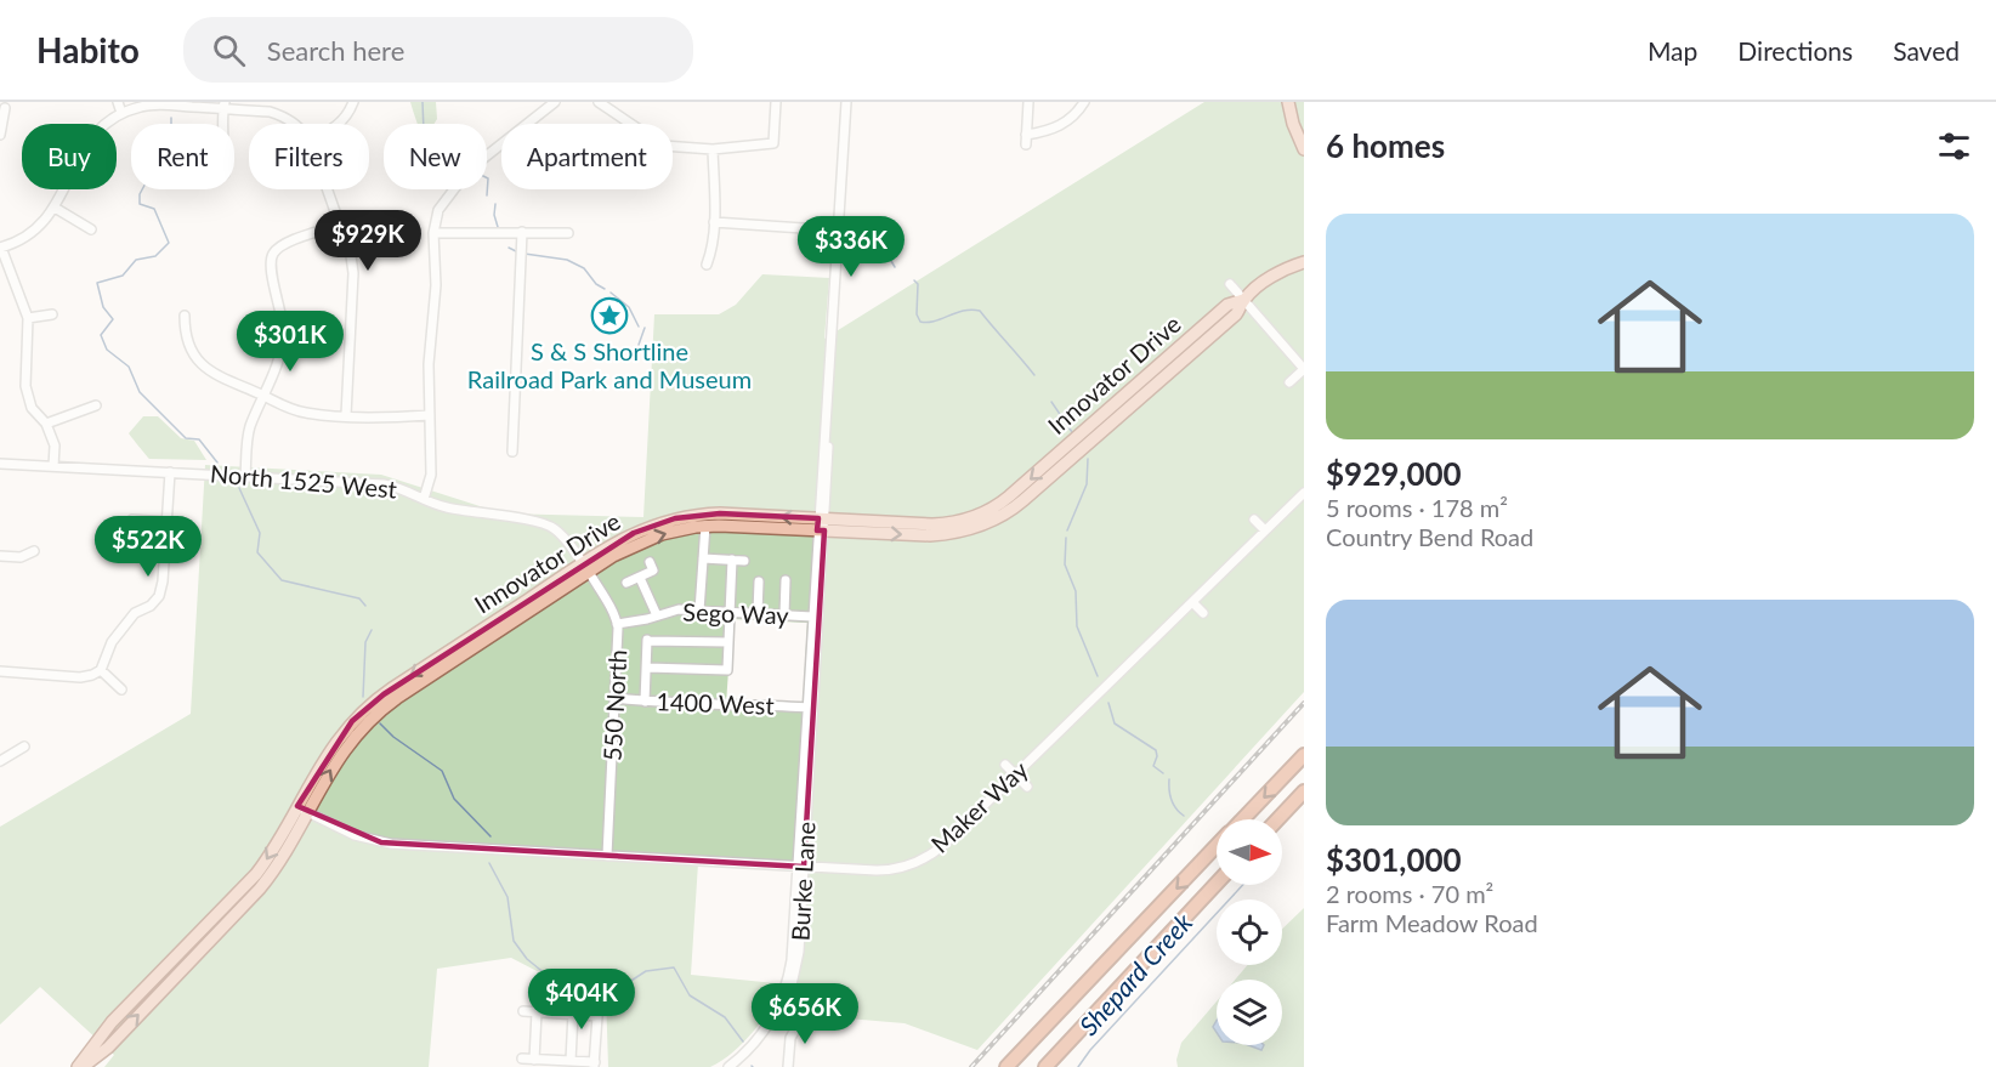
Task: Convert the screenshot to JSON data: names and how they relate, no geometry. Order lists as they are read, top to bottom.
{
  "streets": {
    "main road": ["Innovator Drive"],
    "street": [
      "North 1525 West",
      "Sego Way",
      "1400 West",
      "550 North",
      "Maker Way",
      "Burke Lane"
    ]
  },
  "crossings": [
    ["Innovator Drive", "North 1525 West"],
    ["Innovator Drive", "550 North"],
    ["Innovator Drive", "Maker Way"],
    ["Innovator Drive", "Burke Lane"],
    ["North 1525 West", "550 North"],
    ["Sego Way", "550 North"],
    ["Sego Way", "Burke Lane"],
    ["1400 West", "550 North"],
    ["1400 West", "Burke Lane"],
    ["550 North", "Maker Way"],
    ["Maker Way", "Burke Lane"]
  ],
  "water": ["Shepard Creek"],
  "places": {
    "place": ["S & S Shortline Railroad Park and Museum"]
  },
  "north": "right",
  "page": {
    "header": "Habito",
    "search": "Search here",
    "nav": ["Map", "Directions", "Saved"],
    "heading": "6 homes",
    "chip": [
      "Buy",
      "Rent",
      "Filters",
      "New",
      "Apartment"
    ],
    "list": [
      {
        "name": "$929,000",
        "note": "5 rooms · 178 m² · Country Bend Road"
      },
      {
        "name": "$301,000",
        "note": "2 rooms · 70 m² · Farm Meadow Road"
      }
    ],
    "price": [
      "$929K",
      "$336K",
      "$301K",
      "$522K",
      "$404K",
      "$656K"
    ]
  }
}
